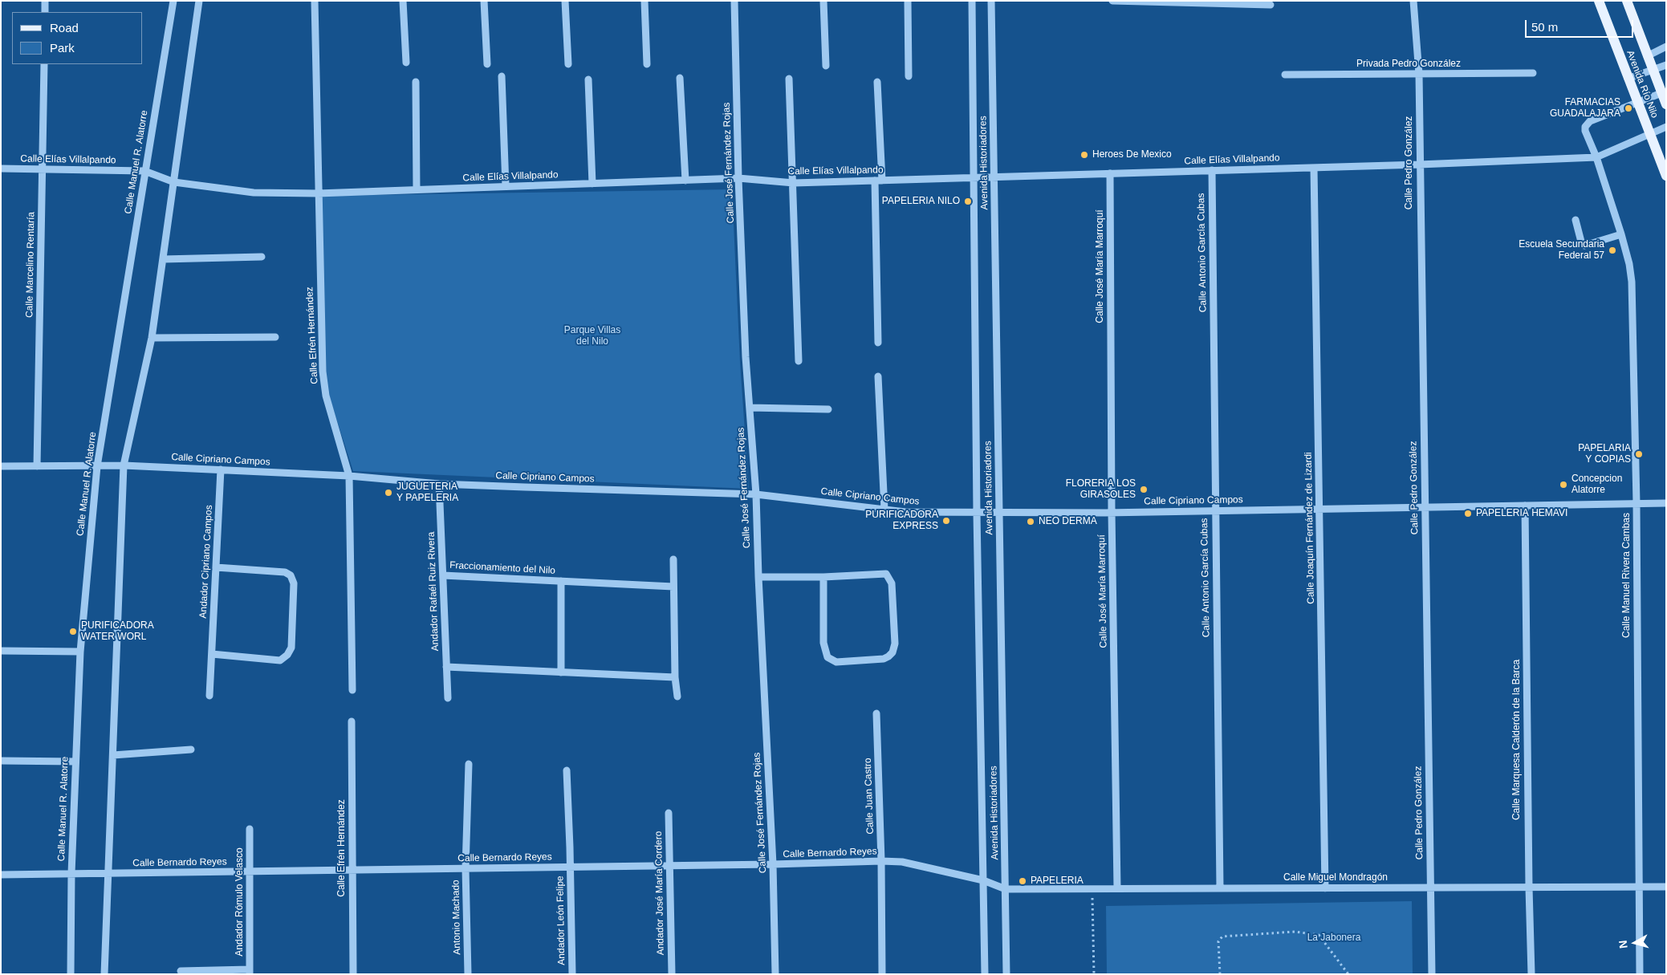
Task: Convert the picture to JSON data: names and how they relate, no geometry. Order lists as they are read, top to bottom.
{
  "streets": {
    "main road": ["Avenida Río Nilo"],
    "street": [
      "Privada Pedro González",
      "Calle Elías Villalpando",
      "Calle Manuel R. Alatorre",
      "Calle José Fernández Rojas",
      "Avenida Historiadores",
      "Calle Pedro González",
      "Calle Antonio García Cubas",
      "Calle Marcelino Rentaría",
      "Calle José María Marroquí",
      "Calle Efrén Hernández",
      "Calle Cipriano Campos",
      "Calle Joaquín Fernández de Lizardi",
      "Andador Cipriano Campos",
      "Fraccionamiento del Nilo",
      "Calle Manuel Rivera Cambas",
      "Andador Rafaél Ruiz Rivera",
      "Calle Marquesa Calderón de la Barca",
      "Calle Juan Castro",
      "Calle Bernardo Reyes",
      "Calle Miguel Mondragón",
      "Andador José María Cordero",
      "Andador Rómulo Velasco",
      "Antonio Machado",
      "Andador León Felipe"
    ]
  },
  "crossings": [
    ["Privada Pedro González", "Calle Pedro González"],
    ["Avenida Río Nilo", "Calle Elías Villalpando"],
    ["Avenida Río Nilo", "Calle Manuel Rivera Cambas"],
    ["Calle Elías Villalpando", "Calle Manuel R. Alatorre"],
    ["Calle Elías Villalpando", "Calle José Fernández Rojas"],
    ["Calle Elías Villalpando", "Avenida Historiadores"],
    ["Calle Elías Villalpando", "Calle Pedro González"],
    ["Calle Elías Villalpando", "Calle Antonio García Cubas"],
    ["Calle Elías Villalpando", "Calle Marcelino Rentaría"],
    ["Calle Elías Villalpando", "Calle José María Marroquí"],
    ["Calle Elías Villalpando", "Calle Efrén Hernández"],
    ["Calle Elías Villalpando", "Calle Joaquín Fernández de Lizardi"],
    ["Calle Elías Villalpando", "Calle Manuel Rivera Cambas"],
    ["Calle Manuel R. Alatorre", "Calle Cipriano Campos"],
    ["Calle Manuel R. Alatorre", "Calle Bernardo Reyes"],
    ["Calle José Fernández Rojas", "Calle Cipriano Campos"],
    ["Calle José Fernández Rojas", "Calle Bernardo Reyes"],
    ["Avenida Historiadores", "Calle Cipriano Campos"],
    ["Avenida Historiadores", "Calle Bernardo Reyes"],
    ["Avenida Historiadores", "Calle Miguel Mondragón"],
    ["Calle Pedro González", "Calle Cipriano Campos"],
    ["Calle Pedro González", "Calle Miguel Mondragón"],
    ["Calle Antonio García Cubas", "Calle Cipriano Campos"],
    ["Calle Antonio García Cubas", "Calle Miguel Mondragón"],
    ["Calle Marcelino Rentaría", "Calle Cipriano Campos"],
    ["Calle José María Marroquí", "Calle Cipriano Campos"],
    ["Calle José María Marroquí", "Calle Miguel Mondragón"],
    ["Calle Efrén Hernández", "Calle Cipriano Campos"],
    ["Calle Efrén Hernández", "Calle Bernardo Reyes"],
    ["Calle Cipriano Campos", "Calle Joaquín Fernández de Lizardi"],
    ["Calle Cipriano Campos", "Andador Cipriano Campos"],
    ["Calle Cipriano Campos", "Calle Manuel Rivera Cambas"],
    ["Calle Cipriano Campos", "Andador Rafaél Ruiz Rivera"],
    ["Calle Cipriano Campos", "Calle Marquesa Calderón de la Barca"],
    ["Calle Joaquín Fernández de Lizardi", "Calle Miguel Mondragón"],
    ["Fraccionamiento del Nilo", "Andador Rafaél Ruiz Rivera"],
    ["Calle Manuel Rivera Cambas", "Calle Miguel Mondragón"],
    ["Calle Marquesa Calderón de la Barca", "Calle Miguel Mondragón"],
    ["Calle Juan Castro", "Calle Bernardo Reyes"],
    ["Calle Bernardo Reyes", "Calle Miguel Mondragón"],
    ["Calle Bernardo Reyes", "Andador José María Cordero"],
    ["Calle Bernardo Reyes", "Andador Rómulo Velasco"],
    ["Calle Bernardo Reyes", "Antonio Machado"],
    ["Calle Bernardo Reyes", "Andador León Felipe"]
  ],
  "parks": ["Parque Villas del Nilo", "La Jabonera"],
  "places": [
    "FARMACIAS GUADALAJARA",
    "Heroes De Mexico",
    "PAPELERIA NILO",
    "Escuela Secundaria Federal 57",
    "PAPELARIA Y COPIAS",
    "Concepcion Alatorre",
    "FLORERIA LOS GIRASOLES",
    "JUGUETERIA Y PAPELERIA",
    "PAPELERIA HEMAVI",
    "PURIFICADORA EXPRESS",
    "NEO DERMA",
    "PURIFICADORA WATER WORL",
    "PAPELERIA"
  ],
  "legend": ["Road", "Park"],
  "scale_bar": "50 m",
  "north": "left"
}
